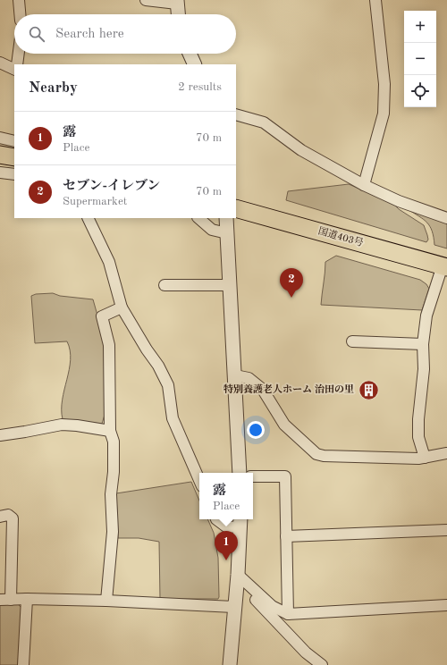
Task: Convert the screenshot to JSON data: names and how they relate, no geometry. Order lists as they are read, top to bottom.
{
  "streets": {
    "highway": ["国道403号"]
  },
  "places": {
    "building": ["特別養護老人ホーム 治田の里"]
  },
  "page": {
    "map_buttons": ["+", "−"],
    "search": "Search here",
    "heading": ["Nearby", "2 results"],
    "list": [
      {
        "mark": "1",
        "name": "露",
        "note": "Place",
        "value": "70 m"
      },
      {
        "mark": "2",
        "name": "セブン-イレブン",
        "note": "Supermarket",
        "value": "70 m"
      }
    ],
    "pins": ["2", "1"],
    "popup": ["露", "Place"]
  }
}
